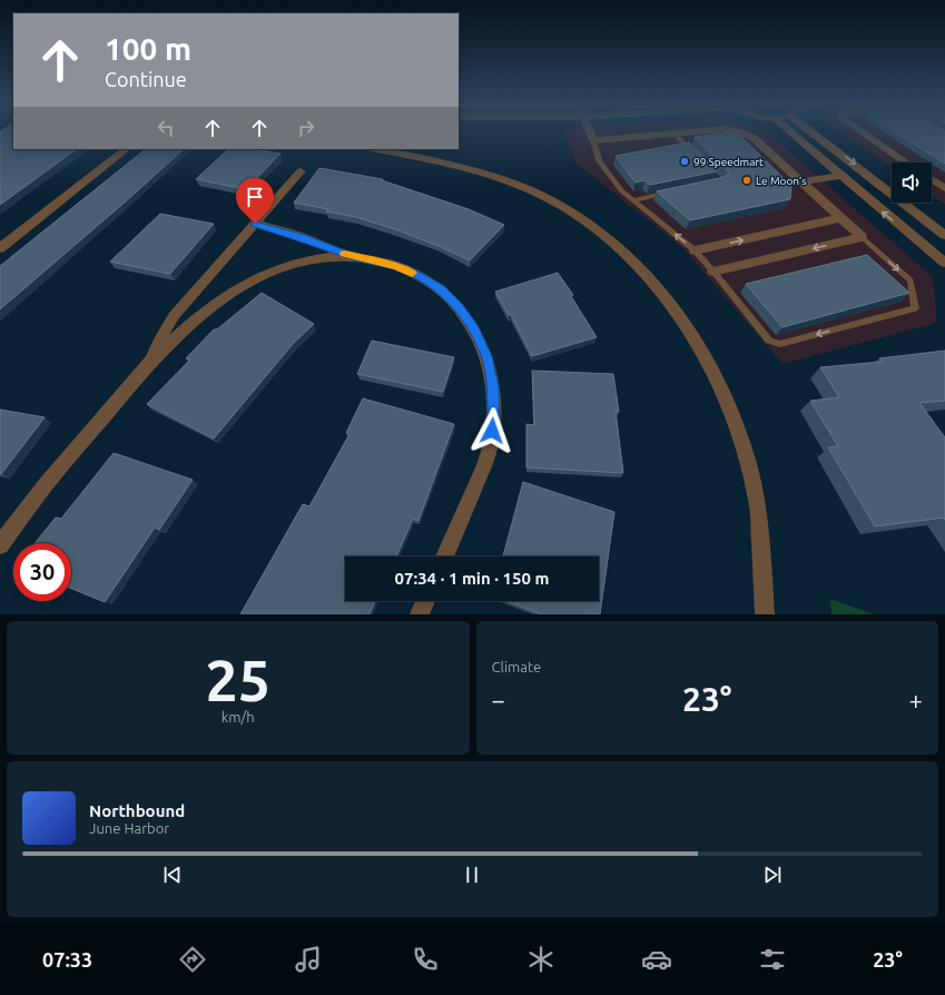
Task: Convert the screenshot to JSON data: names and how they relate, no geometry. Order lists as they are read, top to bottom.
{
  "places": ["99 Speedmart", "Le Moon‘s"],
  "page": {
    "turn": ["100 m", "Continue"],
    "limit": "30",
    "trip": "07:34 · 1 min · 150 m",
    "tile": [
      ["25", "km/h"],
      "Climate"
    ],
    "heat": ["−", "23°", "+"],
    "song": ["Northbound", "June Harbor"],
    "tabs": ["07:33", "23°"]
  }
}
